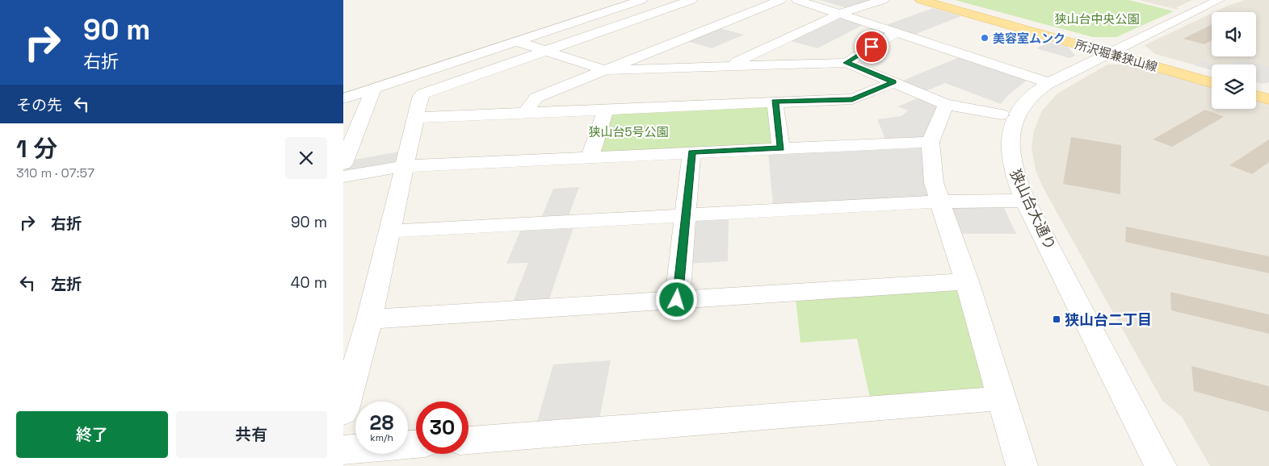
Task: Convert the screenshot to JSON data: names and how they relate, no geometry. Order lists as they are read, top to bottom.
{
  "streets": {
    "main road": ["所沢堀兼狭山線"],
    "street": ["狭山台大通り"]
  },
  "crossings": [
    ["所沢堀兼狭山線", "狭山台大通り"]
  ],
  "parks": ["狭山台中央公園", "狭山台5号公園"],
  "places": {
    "other": ["美容室ムンク"],
    "transit": ["狭山台二丁目"]
  },
  "page": {
    "turn": ["90 m", "右折"],
    "then": "その先",
    "heading": ["1 分", "310 m · 07:57"],
    "list": [
      {
        "name": "右折",
        "value": "90 m"
      },
      {
        "name": "左折",
        "value": "40 m"
      }
    ],
    "speed": "28 km/h",
    "limit": "30",
    "buttons": ["終了", "共有"]
  }
}
